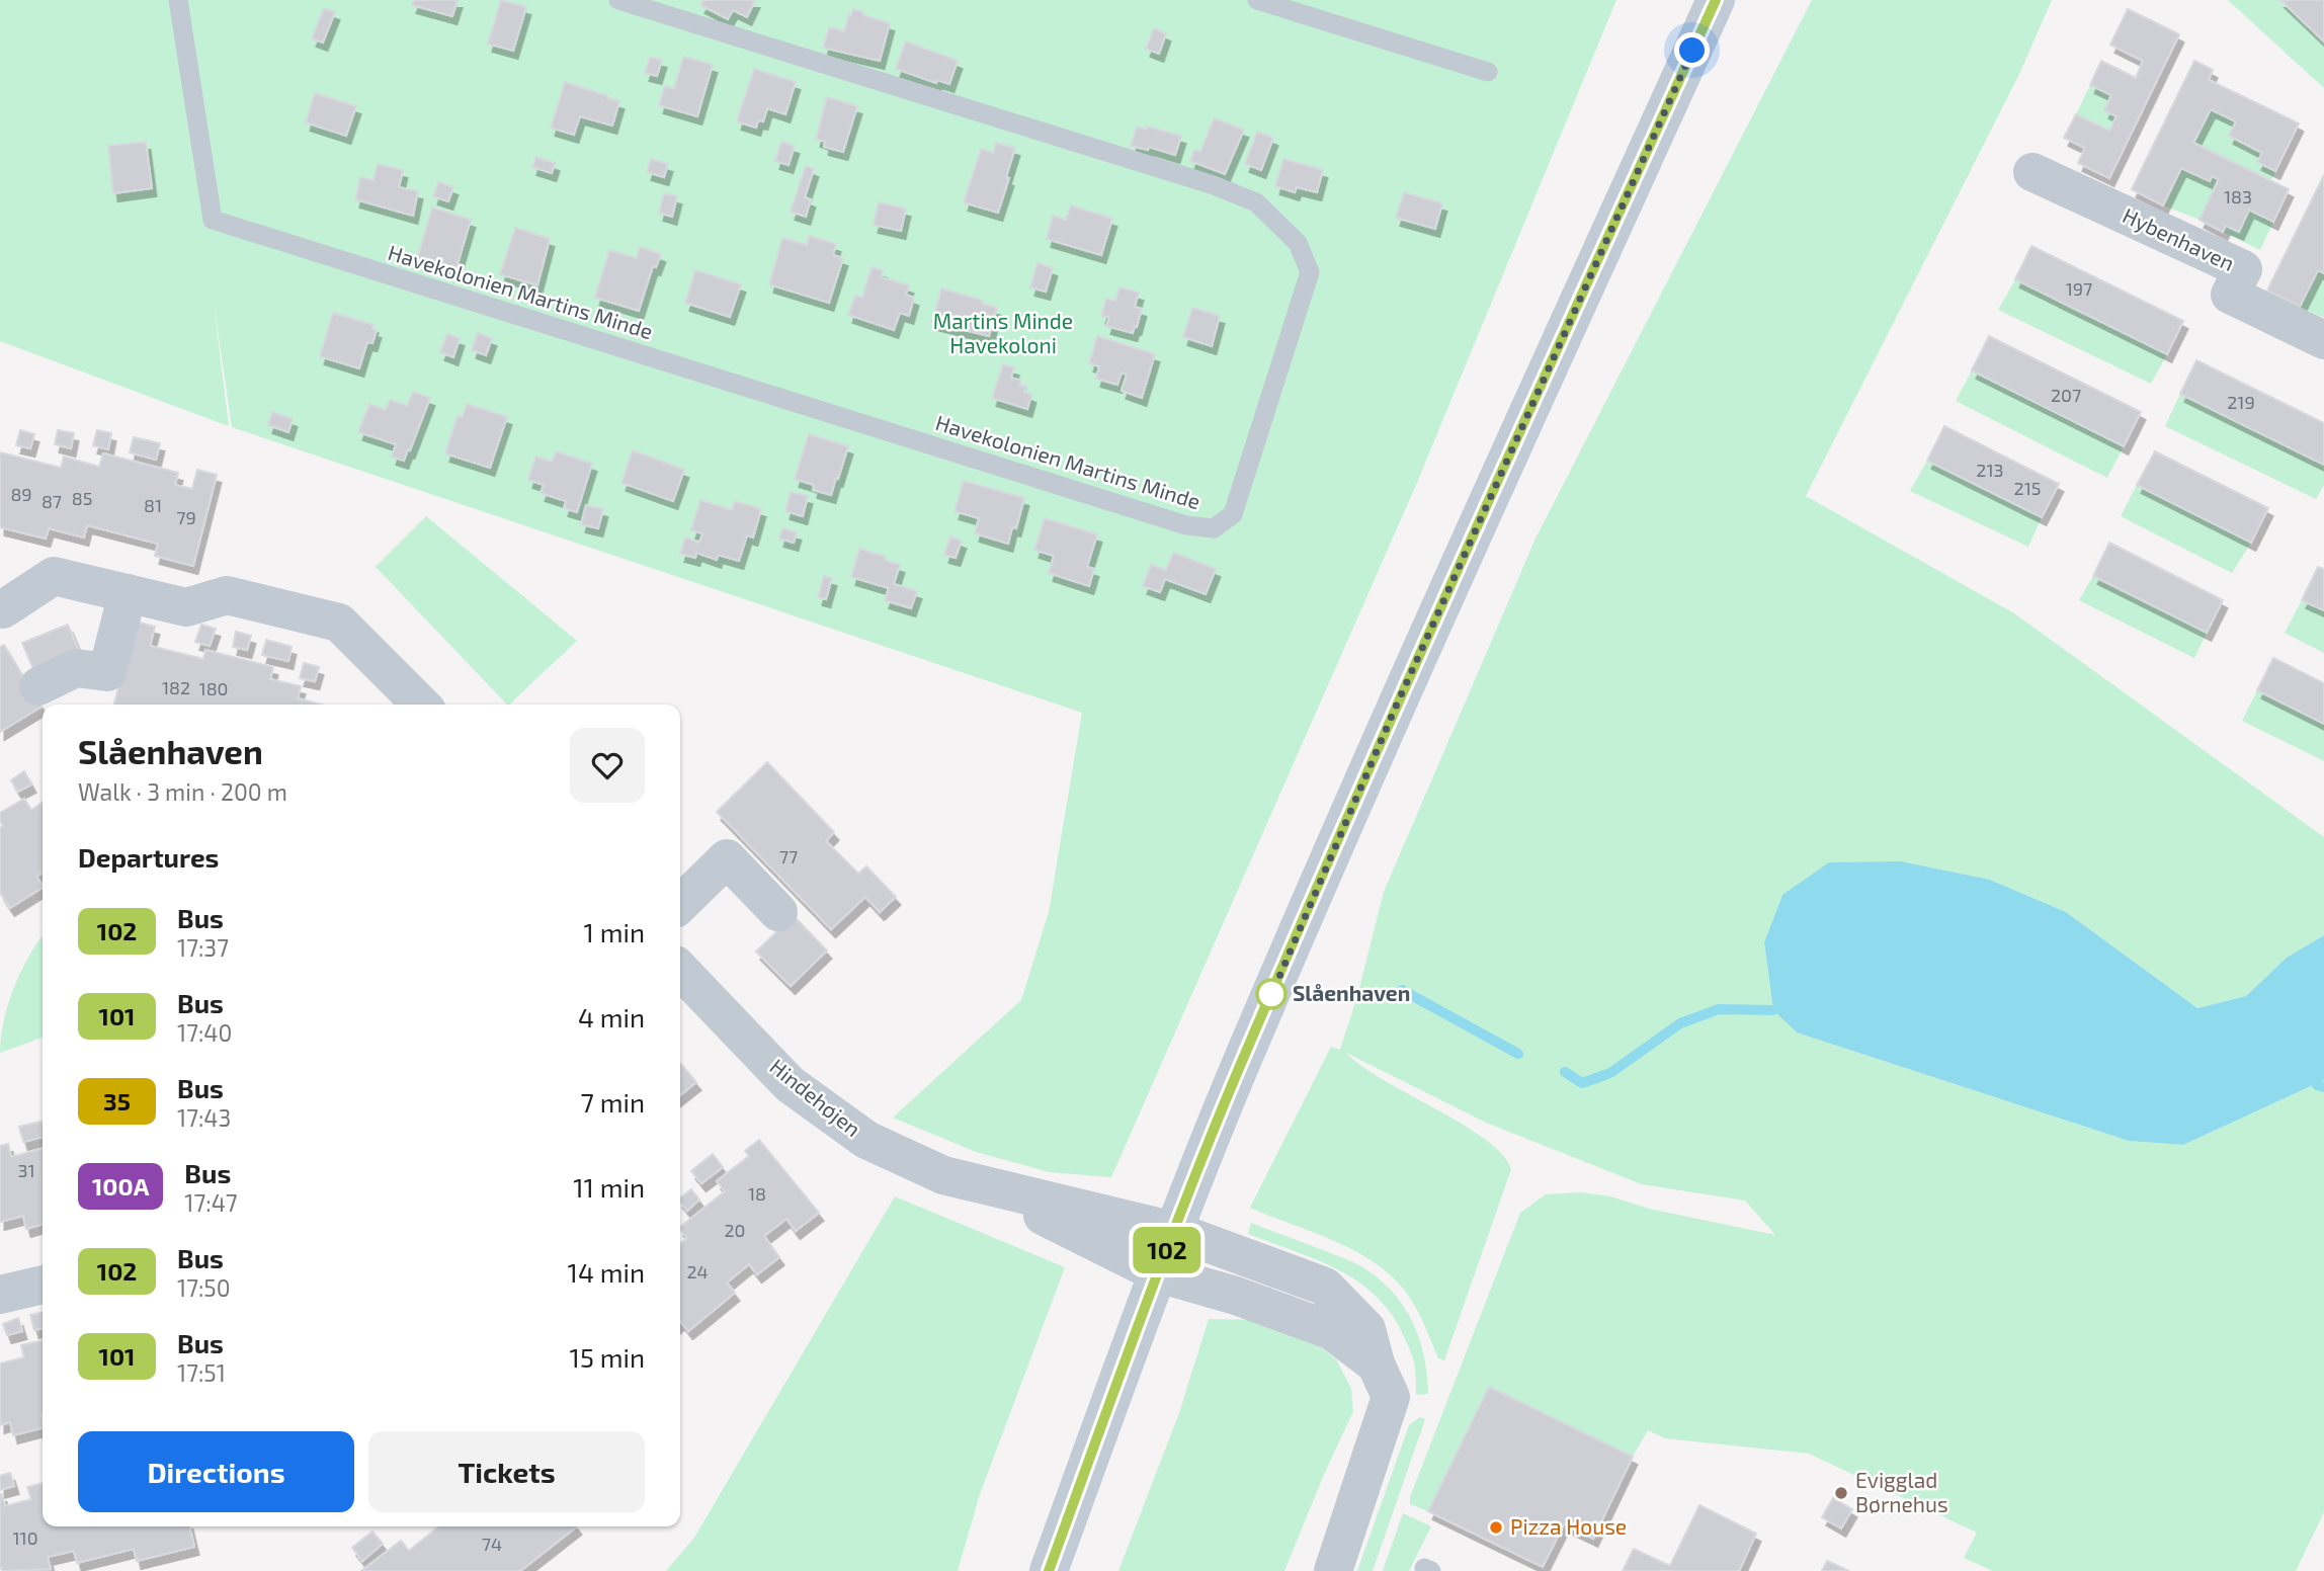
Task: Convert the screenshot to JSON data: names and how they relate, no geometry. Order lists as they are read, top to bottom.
{
  "streets": {
    "street": ["Hybenhaven", "Hindehøjen"],
    "lane": ["Havekolonien Martins Minde"]
  },
  "parks": ["Martins Minde Havekoloni"],
  "places": ["Slåenhaven", "Evigglad Børnehus", "Pizza House"],
  "lines": ["bus line 102"],
  "house_numbers": [
    "183",
    "197",
    "207",
    "219",
    "213",
    "215",
    "89",
    "85",
    "87",
    "81",
    "79",
    "182",
    "180",
    "77",
    "31",
    "18",
    "20",
    "24",
    "110",
    "74"
  ],
  "page": {
    "on_map": "102",
    "heading": [
      ["Slåenhaven", "Walk · 3 min · 200 m"],
      "Departures"
    ],
    "list": [
      {
        "mark": "102",
        "name": "Bus",
        "note": "17:37",
        "value": "1 min"
      },
      {
        "mark": "101",
        "name": "Bus",
        "note": "17:40",
        "value": "4 min"
      },
      {
        "mark": "35",
        "name": "Bus",
        "note": "17:43",
        "value": "7 min"
      },
      {
        "mark": "100A",
        "name": "Bus",
        "note": "17:47",
        "value": "11 min"
      },
      {
        "mark": "102",
        "name": "Bus",
        "note": "17:50",
        "value": "14 min"
      },
      {
        "mark": "101",
        "name": "Bus",
        "note": "17:51",
        "value": "15 min"
      }
    ],
    "buttons": ["Directions", "Tickets"]
  }
}
